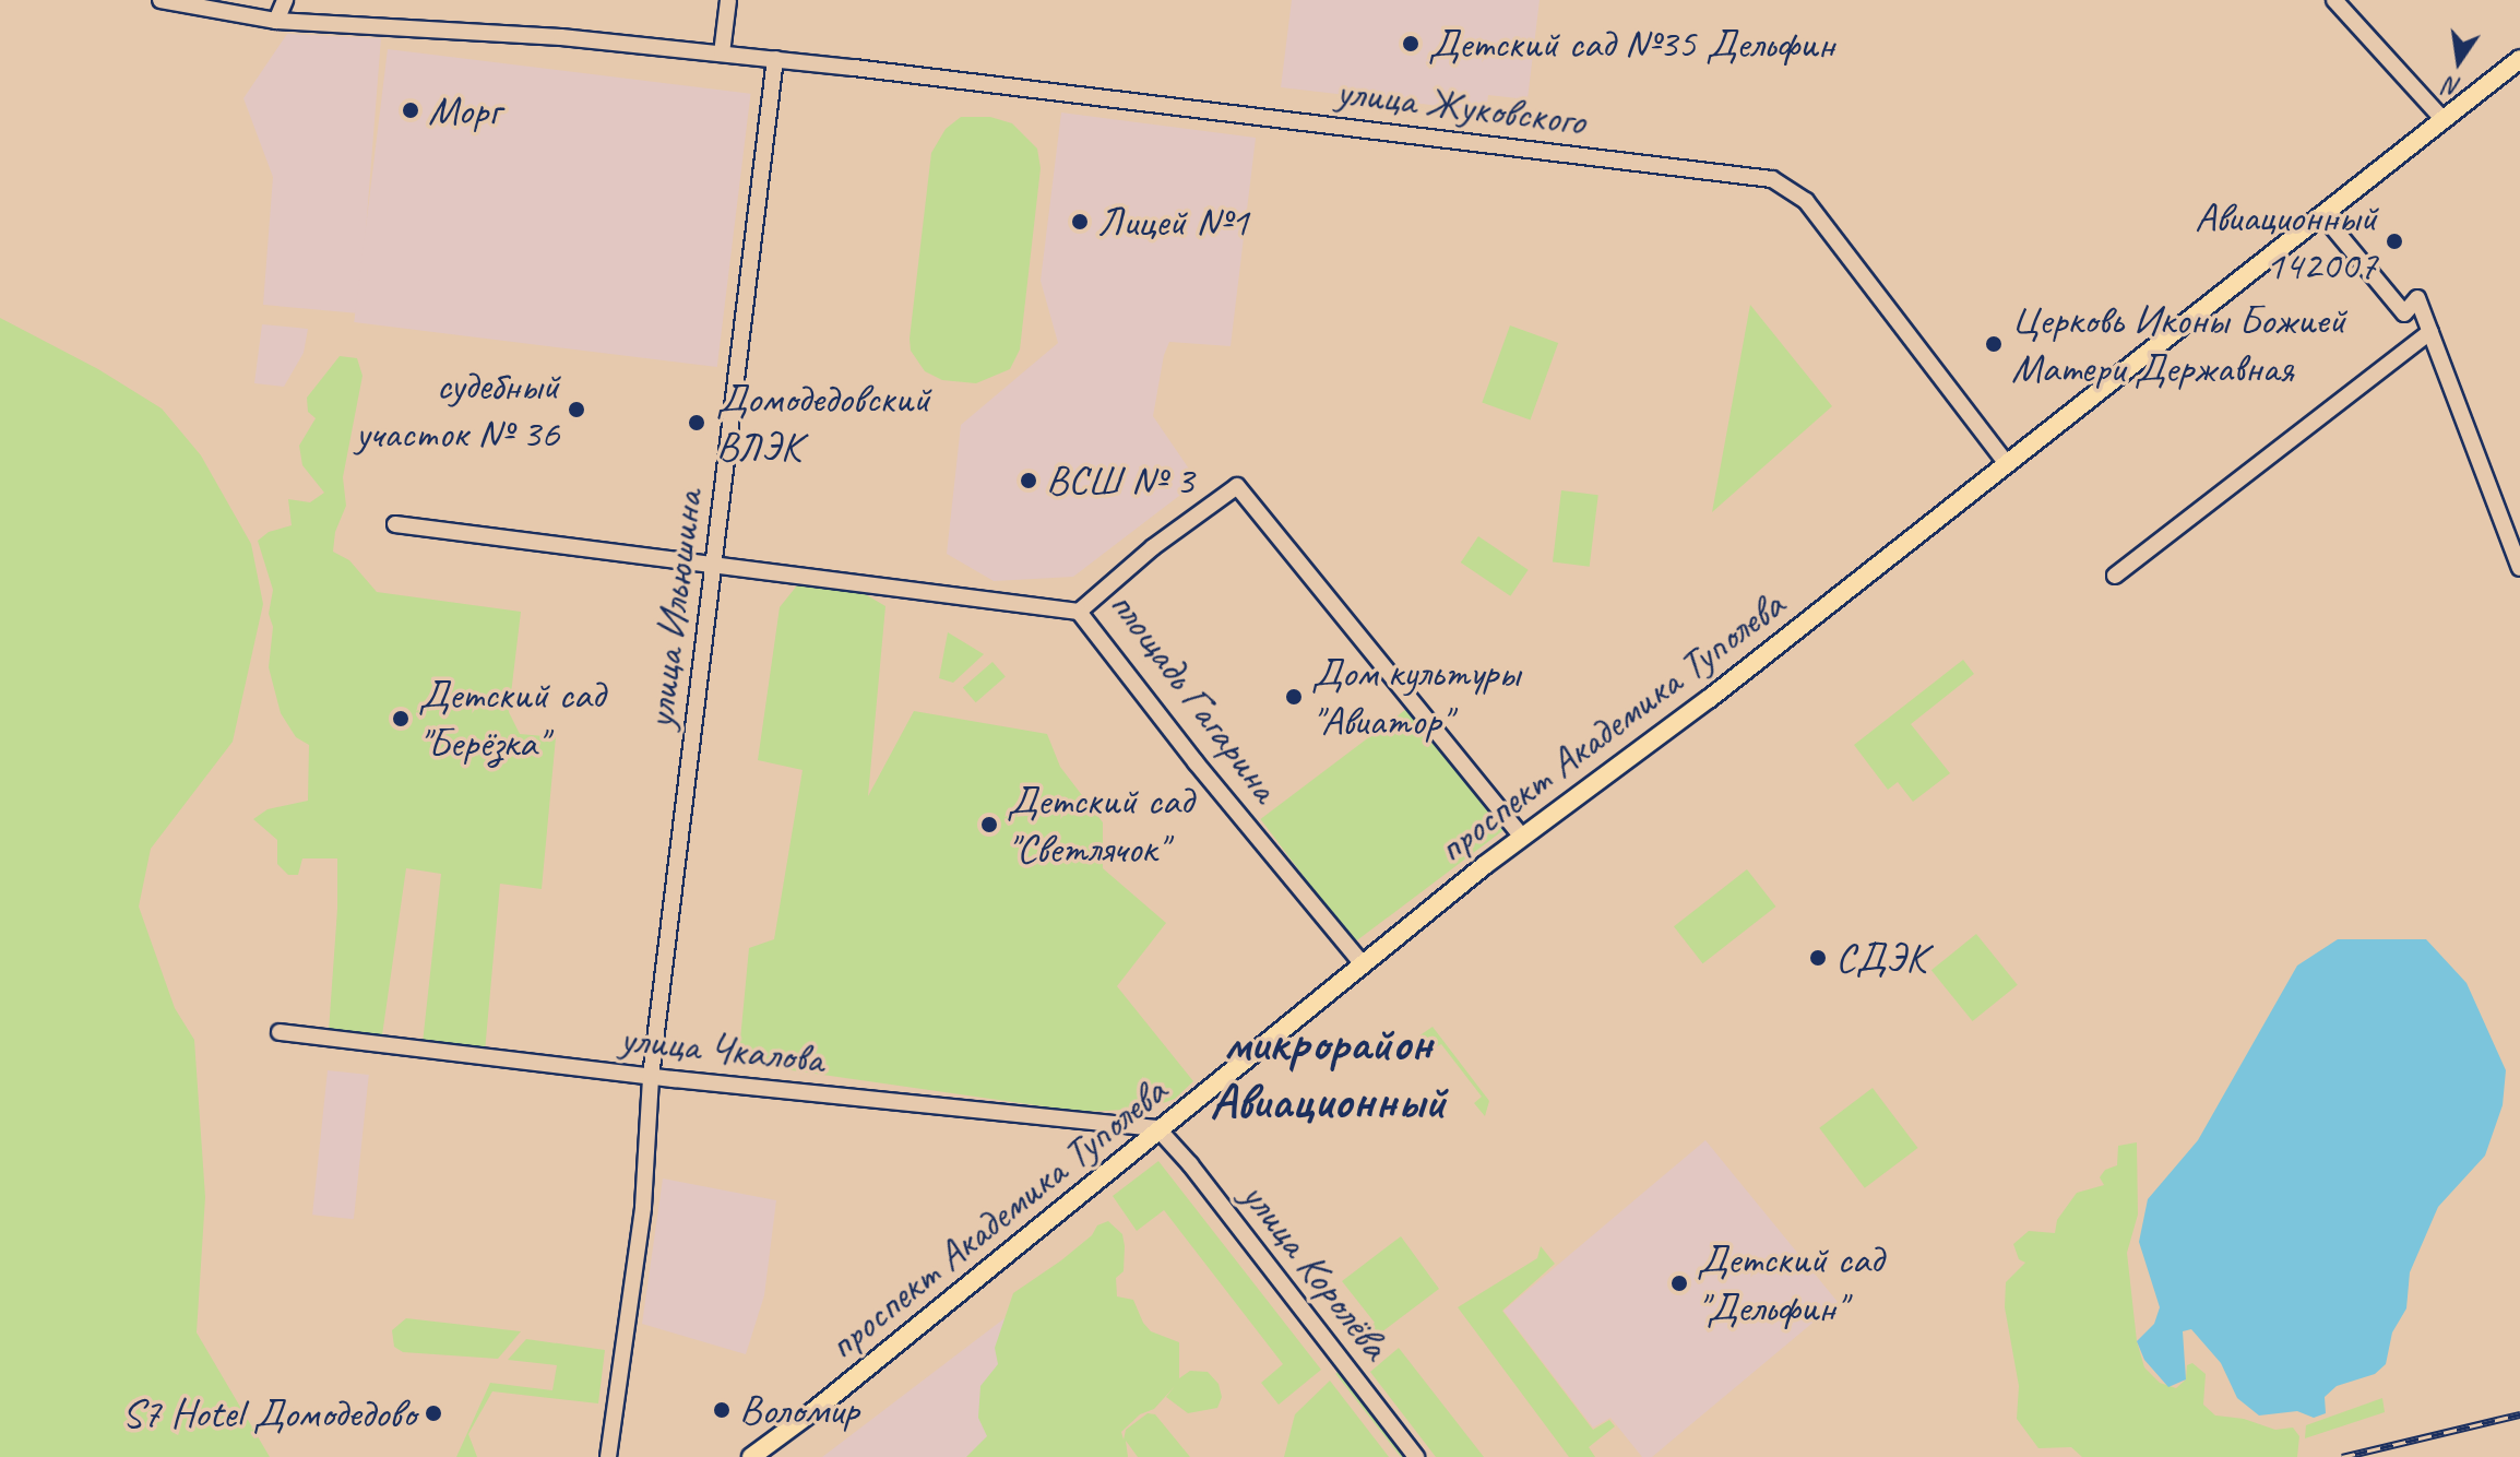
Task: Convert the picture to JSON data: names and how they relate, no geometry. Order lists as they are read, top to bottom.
{
  "streets": {
    "main road": ["проспект Академика Туполева"],
    "street": [
      "улица Жуковского",
      "улица Ильюшина",
      "площадь Гагарина",
      "улица Чкалова",
      "улица Королёва"
    ]
  },
  "crossings": [
    ["улица Жуковского", "улица Ильюшина"],
    ["улица Жуковского", "проспект Академика Туполева"],
    ["улица Ильюшина", "улица Чкалова"],
    ["площадь Гагарина", "проспект Академика Туполева"],
    ["проспект Академика Туполева", "улица Чкалова"],
    ["проспект Академика Туполева", "улица Королёва"],
    ["улица Чкалова", "улица Королёва"]
  ],
  "districts": ["микрорайон Авиационный"],
  "places": [
    "Детский сад №35 Дельфин",
    "Морг",
    "Лицей №1",
    "Авиационный 142007",
    "Церковь Иконы Божией Матери Державная",
    "судебный участок № 36",
    "Домодедовский ВЛЭК",
    "ВСШ № 3",
    "Дом культуры \"Авиатор\"",
    "Детский сад \"Берёзка\"",
    "Детский сад \"Светлячок\"",
    "СДЭК",
    "Детский сад \"Дельфин\"",
    "Воломир",
    "S7 Hotel Домодедово"
  ],
  "north": "bottom"
}
